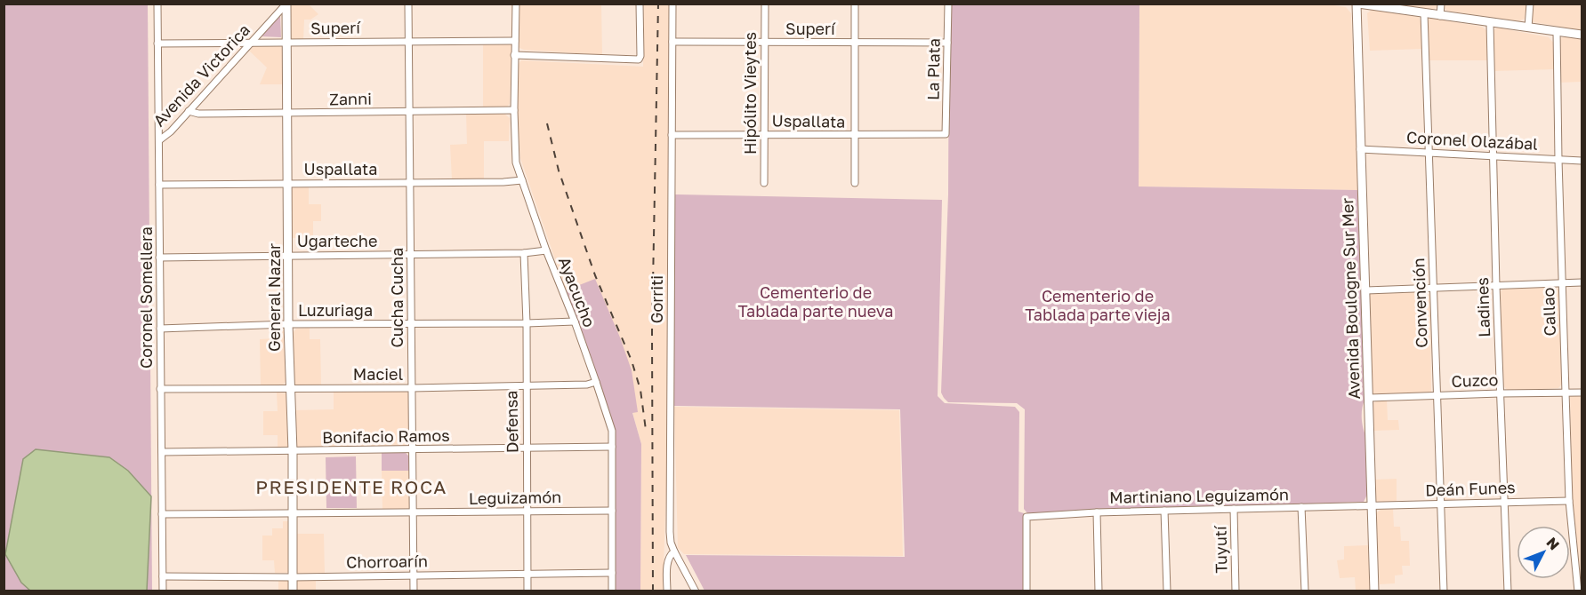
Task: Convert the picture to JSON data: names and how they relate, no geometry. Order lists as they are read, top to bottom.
{
  "streets": {
    "main road": ["General Nazar", "Avenida Boulogne Sur Mer"],
    "street": [
      "Superí",
      "La Plata",
      "Avenida Victorica",
      "Hipólito Vieytes",
      "Zanni",
      "Uspallata",
      "Coronel Olazábal",
      "Ugarteche",
      "Ayacucho",
      "Coronel Somellera",
      "Cucha Cucha",
      "Gorriti",
      "Convención",
      "Ladines",
      "Luzuriaga",
      "Callao",
      "Maciel",
      "Cuzco",
      "Defensa",
      "Bonifacio Ramos",
      "Deán Funes",
      "Martiniano Leguizamón",
      "Leguizamón",
      "Tuyutí",
      "Chorroarín"
    ]
  },
  "crossings": [
    ["Superí", "La Plata"],
    ["Superí", "Avenida Victorica"],
    ["Superí", "Hipólito Vieytes"],
    ["Superí", "Ayacucho"],
    ["Superí", "Coronel Somellera"],
    ["Superí", "General Nazar"],
    ["Superí", "Cucha Cucha"],
    ["Superí", "Gorriti"],
    ["La Plata", "Uspallata"],
    ["Avenida Victorica", "Zanni"],
    ["Avenida Victorica", "Coronel Somellera"],
    ["Avenida Victorica", "General Nazar"],
    ["Hipólito Vieytes", "Uspallata"],
    ["Zanni", "Ayacucho"],
    ["Zanni", "General Nazar"],
    ["Zanni", "Cucha Cucha"],
    ["Uspallata", "Ayacucho"],
    ["Uspallata", "Coronel Somellera"],
    ["Uspallata", "General Nazar"],
    ["Uspallata", "Cucha Cucha"],
    ["Uspallata", "Gorriti"],
    ["Coronel Olazábal", "Avenida Boulogne Sur Mer"],
    ["Coronel Olazábal", "Convención"],
    ["Coronel Olazábal", "Ladines"],
    ["Coronel Olazábal", "Callao"],
    ["Ugarteche", "Ayacucho"],
    ["Ugarteche", "Coronel Somellera"],
    ["Ugarteche", "General Nazar"],
    ["Ugarteche", "Cucha Cucha"],
    ["Ugarteche", "Defensa"],
    ["Ayacucho", "Luzuriaga"],
    ["Ayacucho", "Maciel"],
    ["Ayacucho", "Bonifacio Ramos"],
    ["Ayacucho", "Leguizamón"],
    ["Ayacucho", "Chorroarín"],
    ["Coronel Somellera", "Luzuriaga"],
    ["Coronel Somellera", "Maciel"],
    ["Coronel Somellera", "Bonifacio Ramos"],
    ["Coronel Somellera", "Leguizamón"],
    ["Coronel Somellera", "Chorroarín"],
    ["General Nazar", "Luzuriaga"],
    ["General Nazar", "Maciel"],
    ["General Nazar", "Bonifacio Ramos"],
    ["General Nazar", "Leguizamón"],
    ["General Nazar", "Chorroarín"],
    ["Cucha Cucha", "Luzuriaga"],
    ["Cucha Cucha", "Maciel"],
    ["Cucha Cucha", "Bonifacio Ramos"],
    ["Cucha Cucha", "Leguizamón"],
    ["Cucha Cucha", "Chorroarín"],
    ["Avenida Boulogne Sur Mer", "Cuzco"],
    ["Avenida Boulogne Sur Mer", "Deán Funes"],
    ["Avenida Boulogne Sur Mer", "Martiniano Leguizamón"],
    ["Convención", "Cuzco"],
    ["Convención", "Deán Funes"],
    ["Ladines", "Cuzco"],
    ["Ladines", "Deán Funes"],
    ["Luzuriaga", "Defensa"],
    ["Callao", "Cuzco"],
    ["Callao", "Deán Funes"],
    ["Maciel", "Defensa"],
    ["Defensa", "Bonifacio Ramos"],
    ["Defensa", "Leguizamón"],
    ["Defensa", "Chorroarín"],
    ["Deán Funes", "Martiniano Leguizamón"],
    ["Martiniano Leguizamón", "Tuyutí"]
  ],
  "districts": ["PRESIDENTE ROCA"],
  "parks": ["Cementerio de Tablada parte nueva", "Cementerio de Tablada parte vieja"],
  "north": "top right"
}
